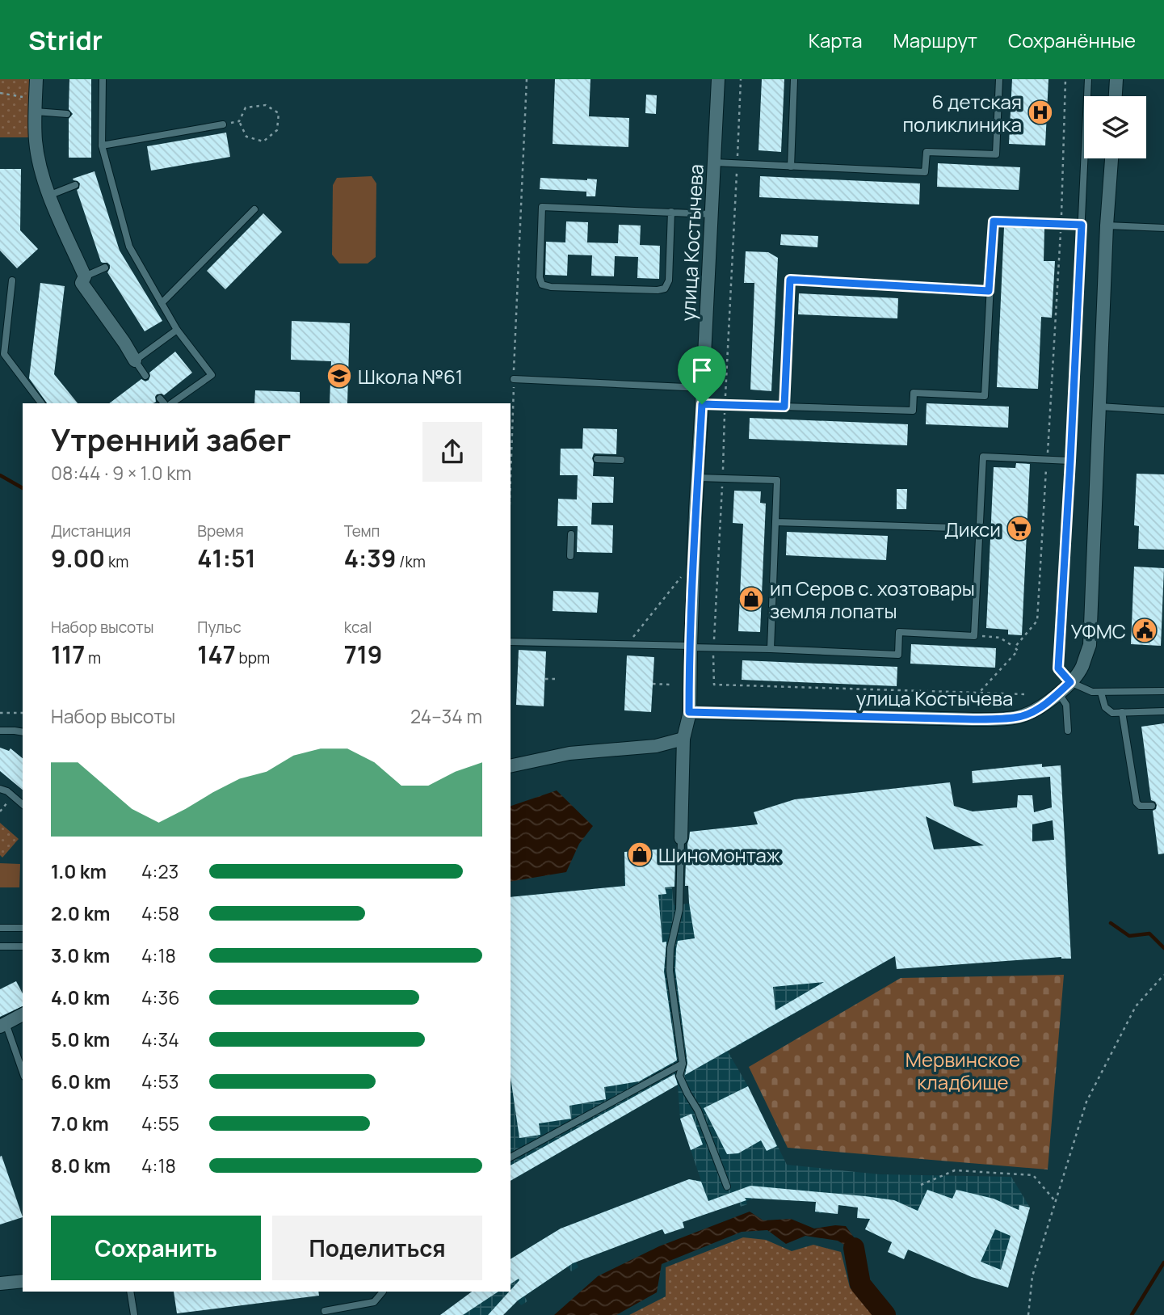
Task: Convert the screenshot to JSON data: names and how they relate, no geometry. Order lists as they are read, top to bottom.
{
  "streets": {
    "street": ["улица Костычева"]
  },
  "parks": ["Мервинское кладбище"],
  "places": {
    "hospital": ["6 детская поликлиника"],
    "school or university": ["Школа №61"],
    "supermarket": ["Дикси"],
    "shop": ["ип Серов с. хозтовары земля лопаты", "Шиномонтаж"],
    "public building": ["УФМС"]
  },
  "page": {
    "header": "Stridr",
    "nav": ["Карта", "Маршрут", "Сохранённые"],
    "heading": ["Утренний забег", "08:44 · 9 × 1.0 km"],
    "stats": [
      ["Дистанция", "9.00 km"],
      ["Время", "41:51"],
      ["Темп", "4:39 /km"],
      ["Набор высоты", "117 m"],
      ["Пульс", "147 bpm"],
      ["kcal", "719"]
    ],
    "chart": ["Набор высоты", "24–34 m"],
    "list": [
      {
        "name": "1.0 km",
        "note": "4:23"
      },
      {
        "name": "2.0 km",
        "note": "4:58"
      },
      {
        "name": "3.0 km",
        "note": "4:18"
      },
      {
        "name": "4.0 km",
        "note": "4:36"
      },
      {
        "name": "5.0 km",
        "note": "4:34"
      },
      {
        "name": "6.0 km",
        "note": "4:53"
      },
      {
        "name": "7.0 km",
        "note": "4:55"
      },
      {
        "name": "8.0 km",
        "note": "4:18"
      }
    ],
    "buttons": ["Сохранить", "Поделиться"]
  }
}
